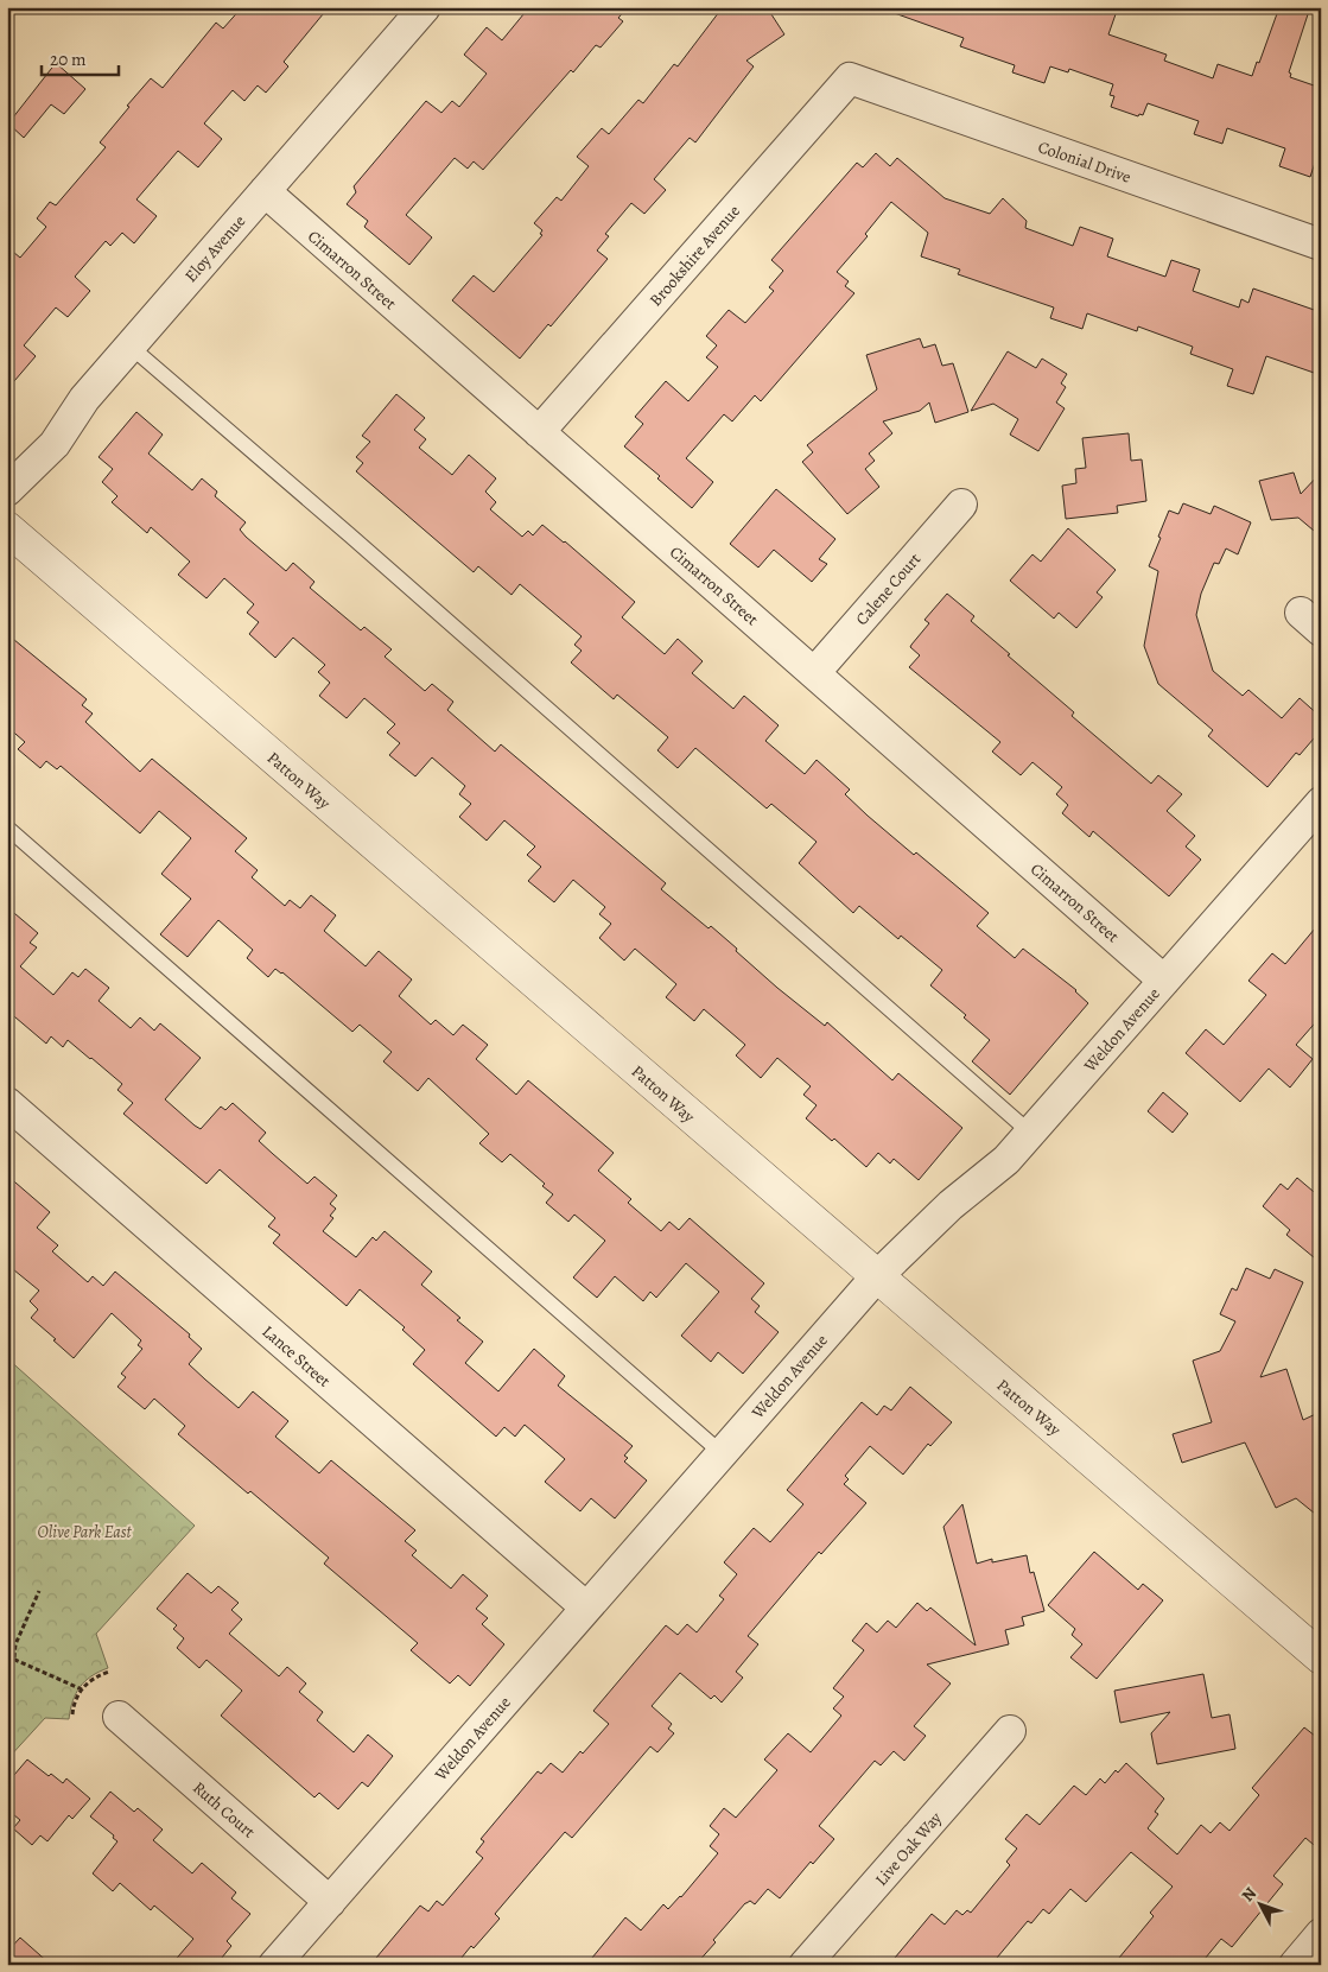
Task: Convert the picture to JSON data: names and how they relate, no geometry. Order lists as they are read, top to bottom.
{
  "streets": {
    "street": [
      "Colonial Drive",
      "Eloy Avenue",
      "Brookshire Avenue",
      "Cimarron Street",
      "Calene Court",
      "Patton Way",
      "Weldon Avenue",
      "Lance Street",
      "Ruth Court",
      "Live Oak Way"
    ]
  },
  "crossings": [
    ["Colonial Drive", "Brookshire Avenue"],
    ["Eloy Avenue", "Cimarron Street"],
    ["Brookshire Avenue", "Cimarron Street"],
    ["Cimarron Street", "Calene Court"],
    ["Cimarron Street", "Weldon Avenue"],
    ["Patton Way", "Weldon Avenue"],
    ["Weldon Avenue", "Lance Street"],
    ["Weldon Avenue", "Ruth Court"]
  ],
  "parks": ["Olive Park East"],
  "scale_bar": "20 m",
  "north": "top left"
}
